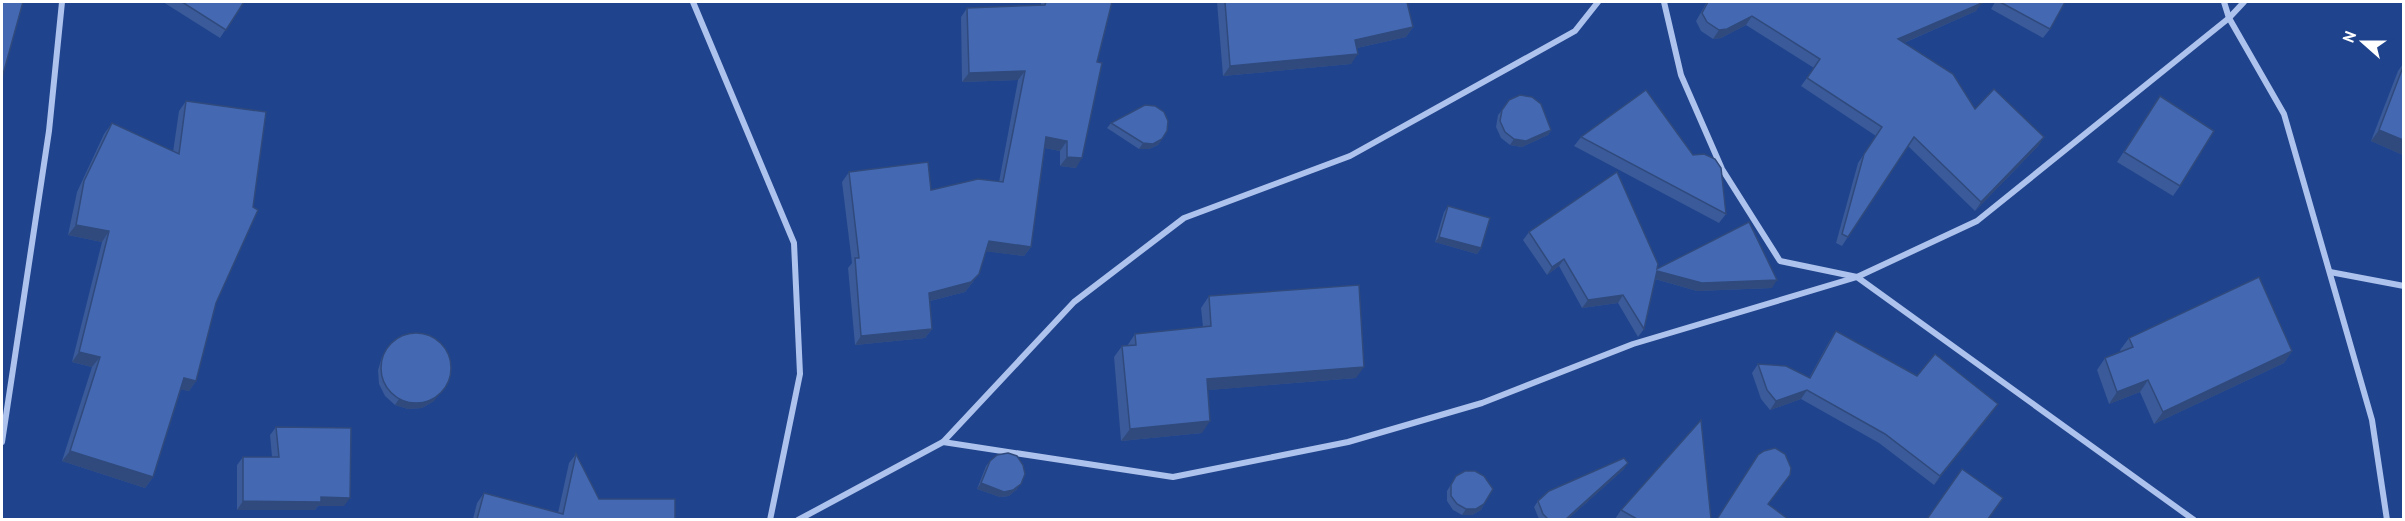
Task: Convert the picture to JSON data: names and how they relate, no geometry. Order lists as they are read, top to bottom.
{
  "north": "left"
}
